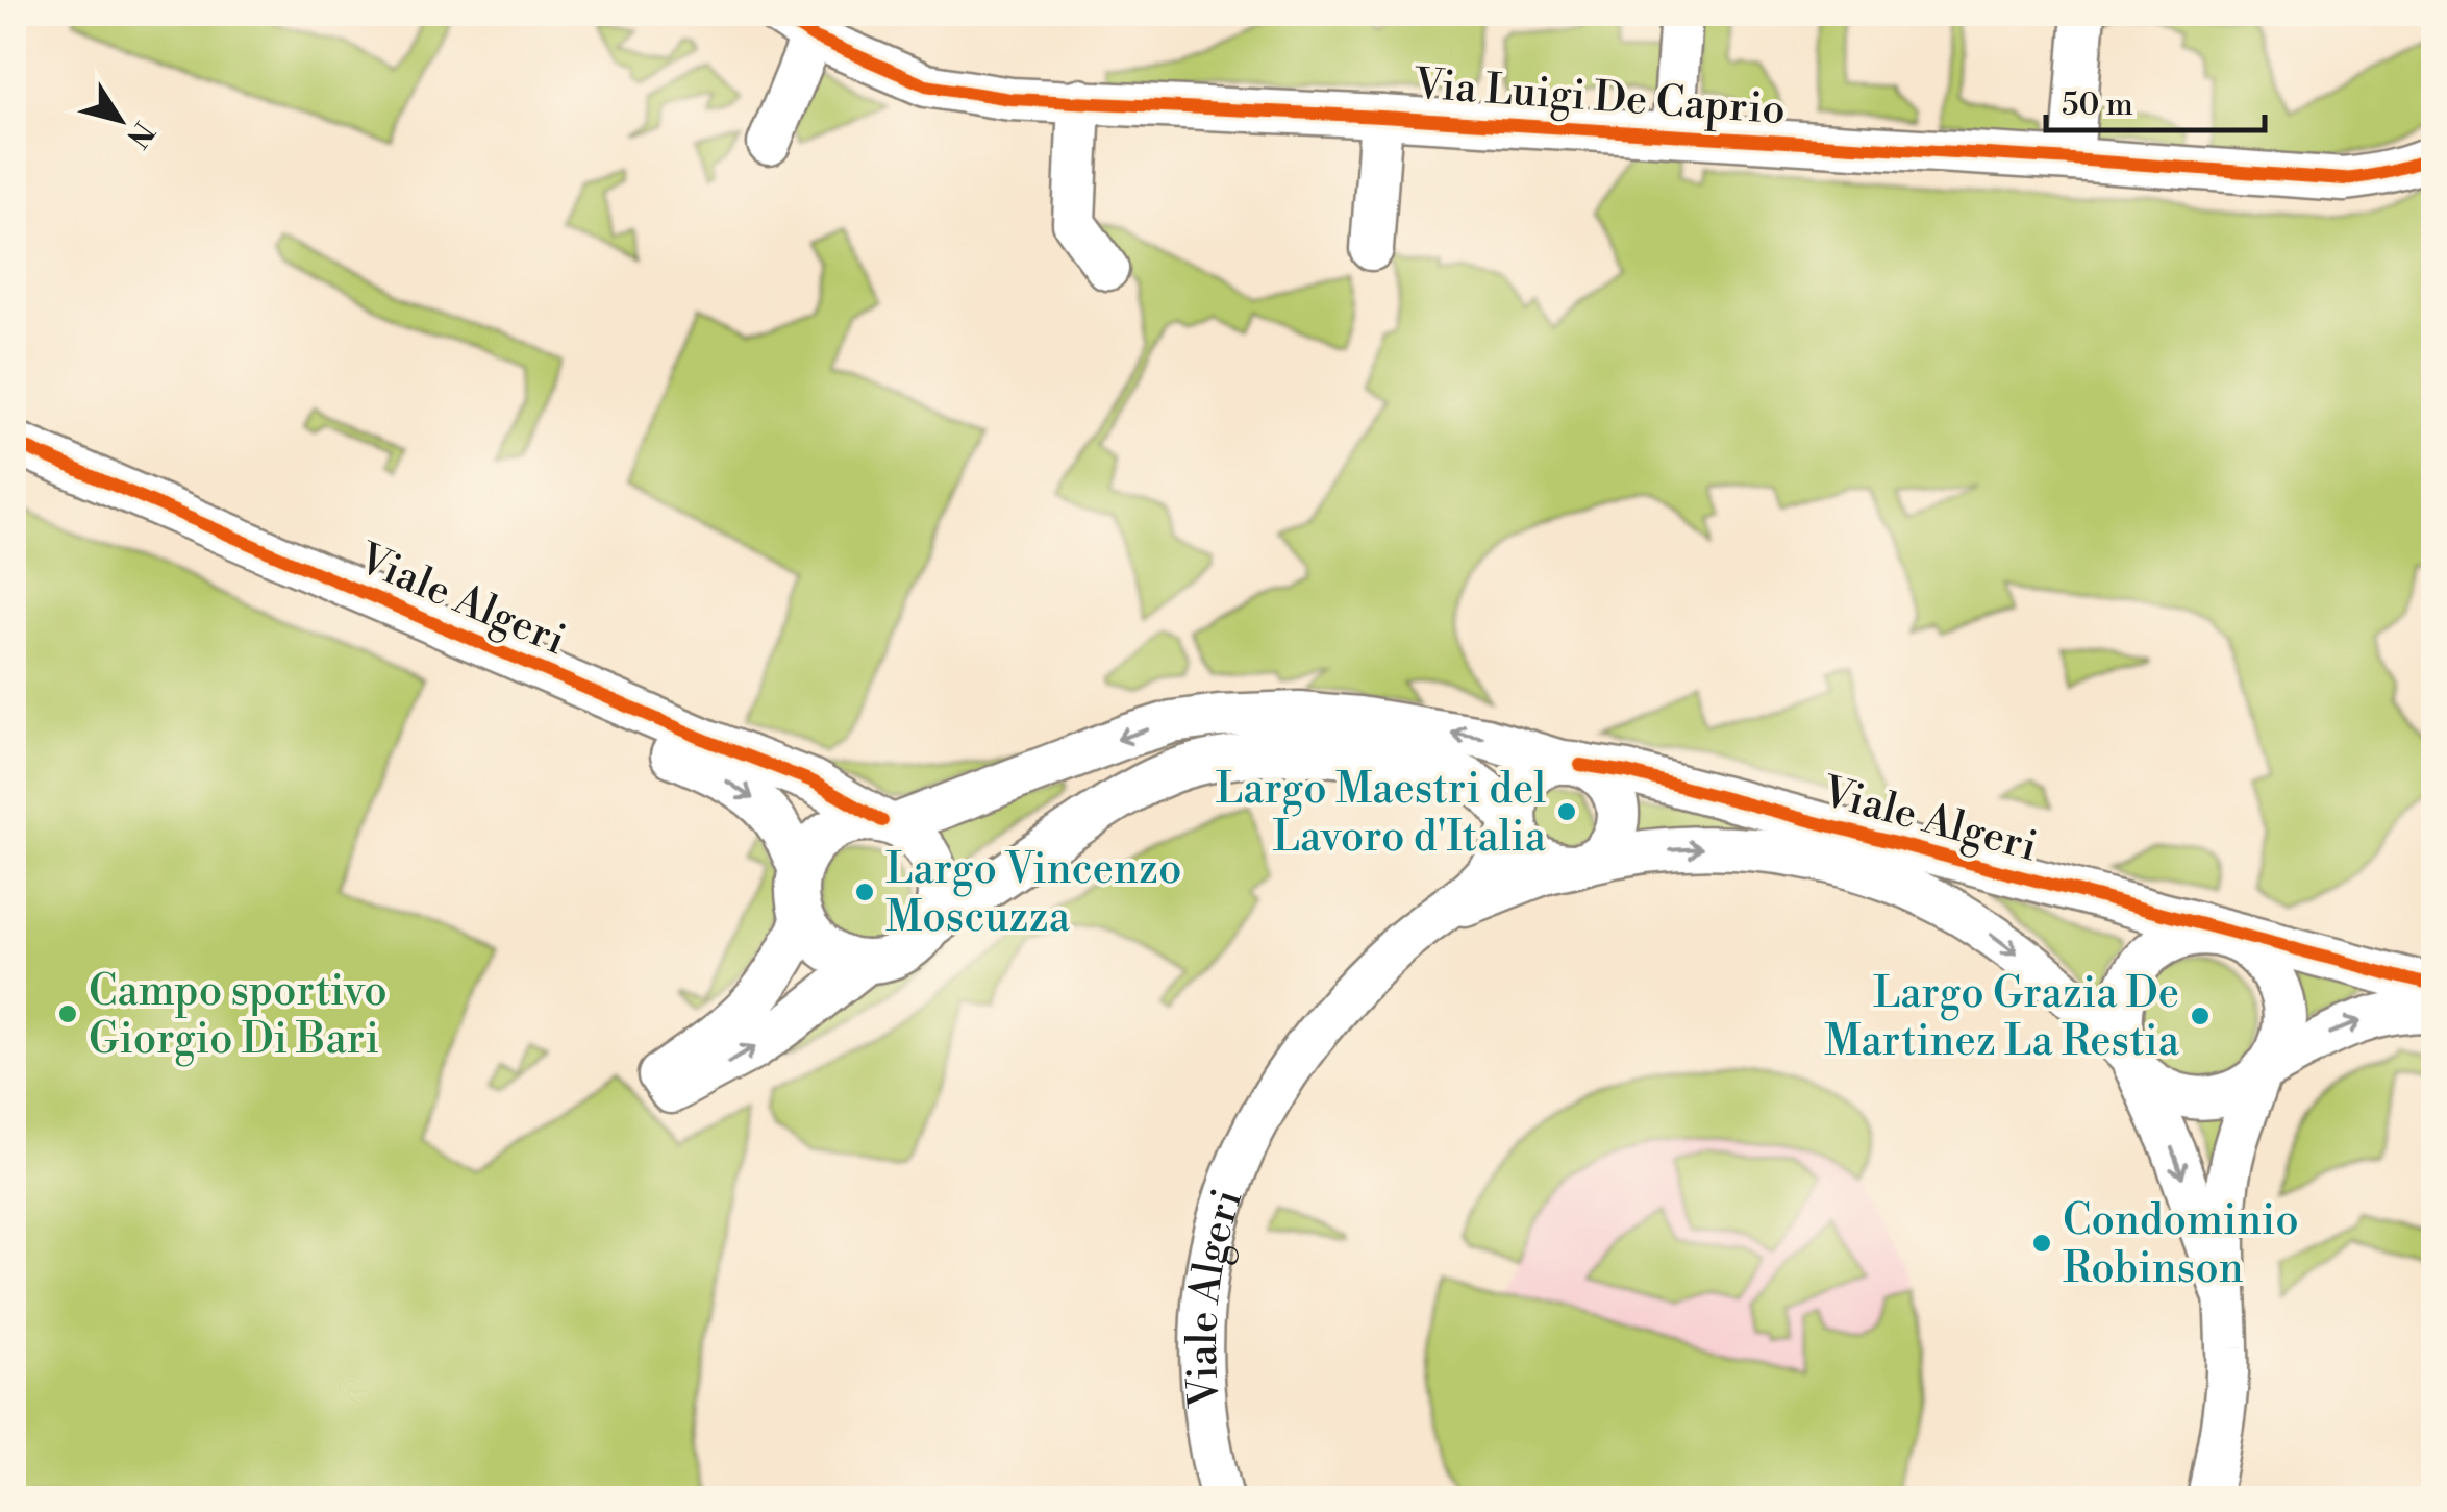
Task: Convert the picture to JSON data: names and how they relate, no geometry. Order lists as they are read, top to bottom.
{
  "streets": {
    "street": ["Via Luigi De Caprio", "Viale Algeri"]
  },
  "places": [
    "Largo Maestri del Lavoro d'Italia",
    "Largo Vincenzo Moscuzza",
    "Campo sportivo Giorgio Di Bari",
    "Largo Grazia De Martinez La Restia",
    "Condominio Robinson"
  ],
  "scale_bar": "50 m",
  "north": "bottom right"
}
